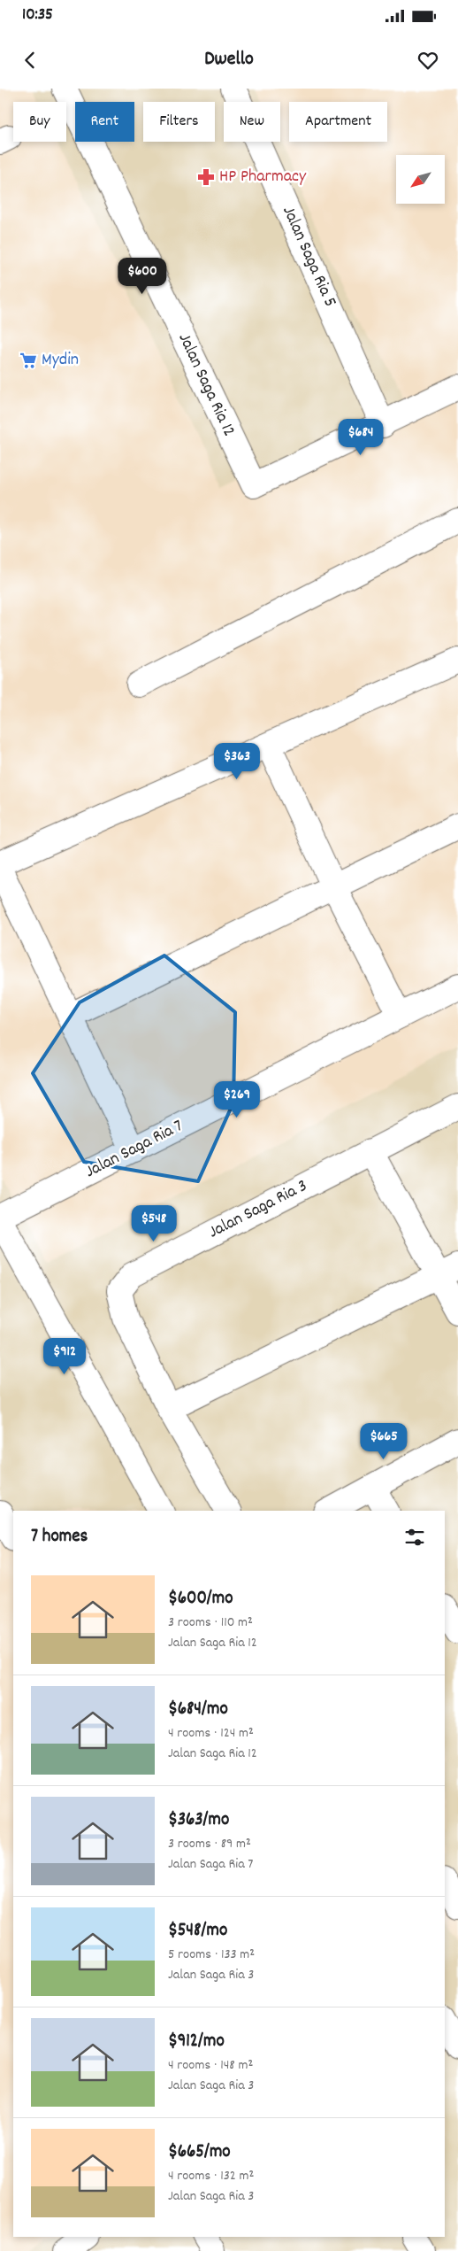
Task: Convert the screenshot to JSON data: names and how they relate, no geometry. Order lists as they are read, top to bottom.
{
  "streets": {
    "street": [
      "Jalan Saga Ria 5",
      "Jalan Saga Ria 12",
      "Jalan Saga Ria 7",
      "Jalan Saga Ria 3"
    ]
  },
  "crossings": [
    ["Jalan Saga Ria 5", "Jalan Saga Ria 12"]
  ],
  "places": {
    "pharmacy": ["HP Pharmacy"],
    "supermarket": ["Mydin"]
  },
  "north": "bottom left",
  "page": {
    "status": "10:35",
    "header": "Dwello",
    "chip": [
      "Buy",
      "Rent",
      "Filters",
      "New",
      "Apartment"
    ],
    "price": [
      "$600",
      "$684",
      "$363",
      "$269",
      "$548",
      "$912",
      "$665"
    ],
    "heading": "7 homes",
    "list": [
      {
        "name": "$600/mo",
        "note": "3 rooms · 110 m² · Jalan Saga Ria 12"
      },
      {
        "name": "$684/mo",
        "note": "4 rooms · 124 m² · Jalan Saga Ria 12"
      },
      {
        "name": "$363/mo",
        "note": "3 rooms · 89 m² · Jalan Saga Ria 7"
      },
      {
        "name": "$548/mo",
        "note": "5 rooms · 133 m² · Jalan Saga Ria 3"
      },
      {
        "name": "$912/mo",
        "note": "4 rooms · 148 m² · Jalan Saga Ria 3"
      },
      {
        "name": "$665/mo",
        "note": "4 rooms · 132 m² · Jalan Saga Ria 3"
      }
    ]
  }
}
